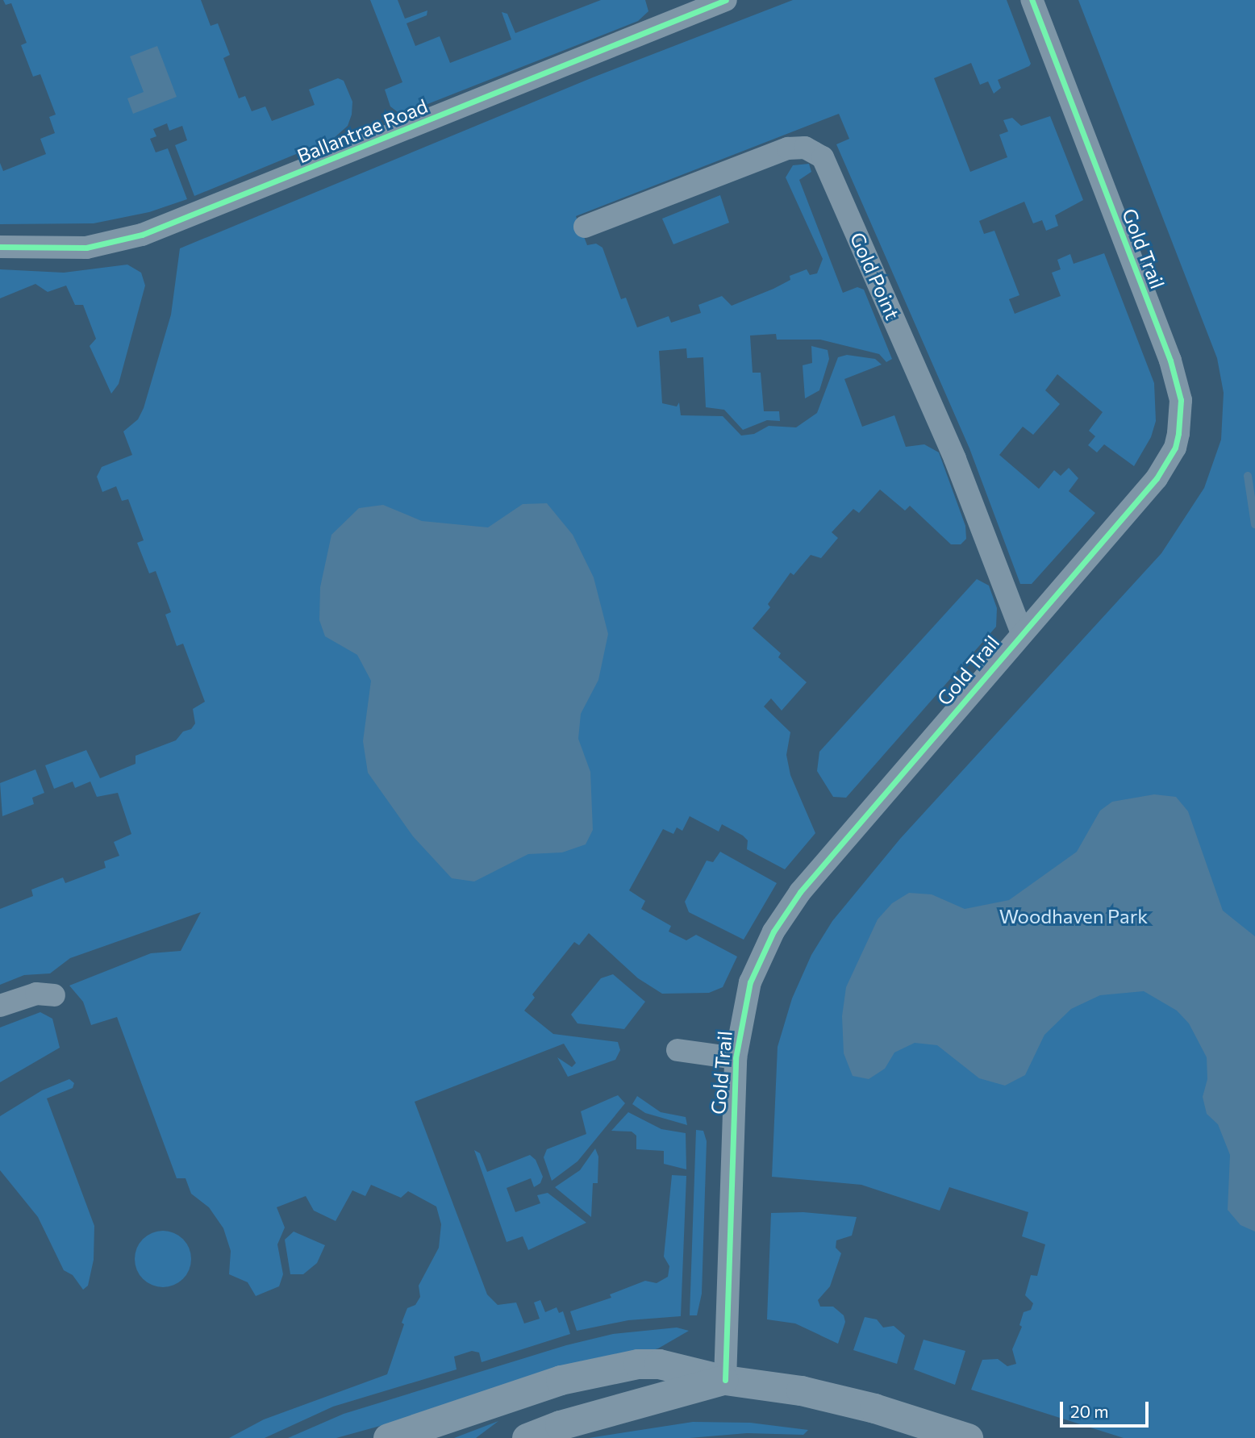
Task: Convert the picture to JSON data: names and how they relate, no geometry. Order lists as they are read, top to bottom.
{
  "streets": {
    "street": ["Ballantrae Road", "Gold Trail", "Gold Point"]
  },
  "crossings": [
    ["Gold Trail", "Gold Point"]
  ],
  "parks": ["Woodhaven Park"],
  "scale_bar": "20 m"
}
